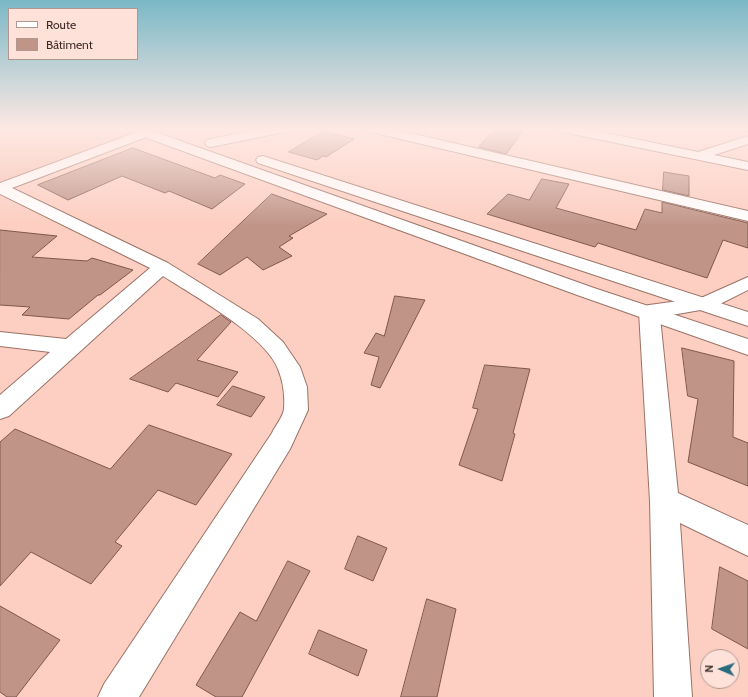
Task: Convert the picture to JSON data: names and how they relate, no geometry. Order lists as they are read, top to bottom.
{
  "legend": ["Route", "Bâtiment"],
  "north": "left"
}
